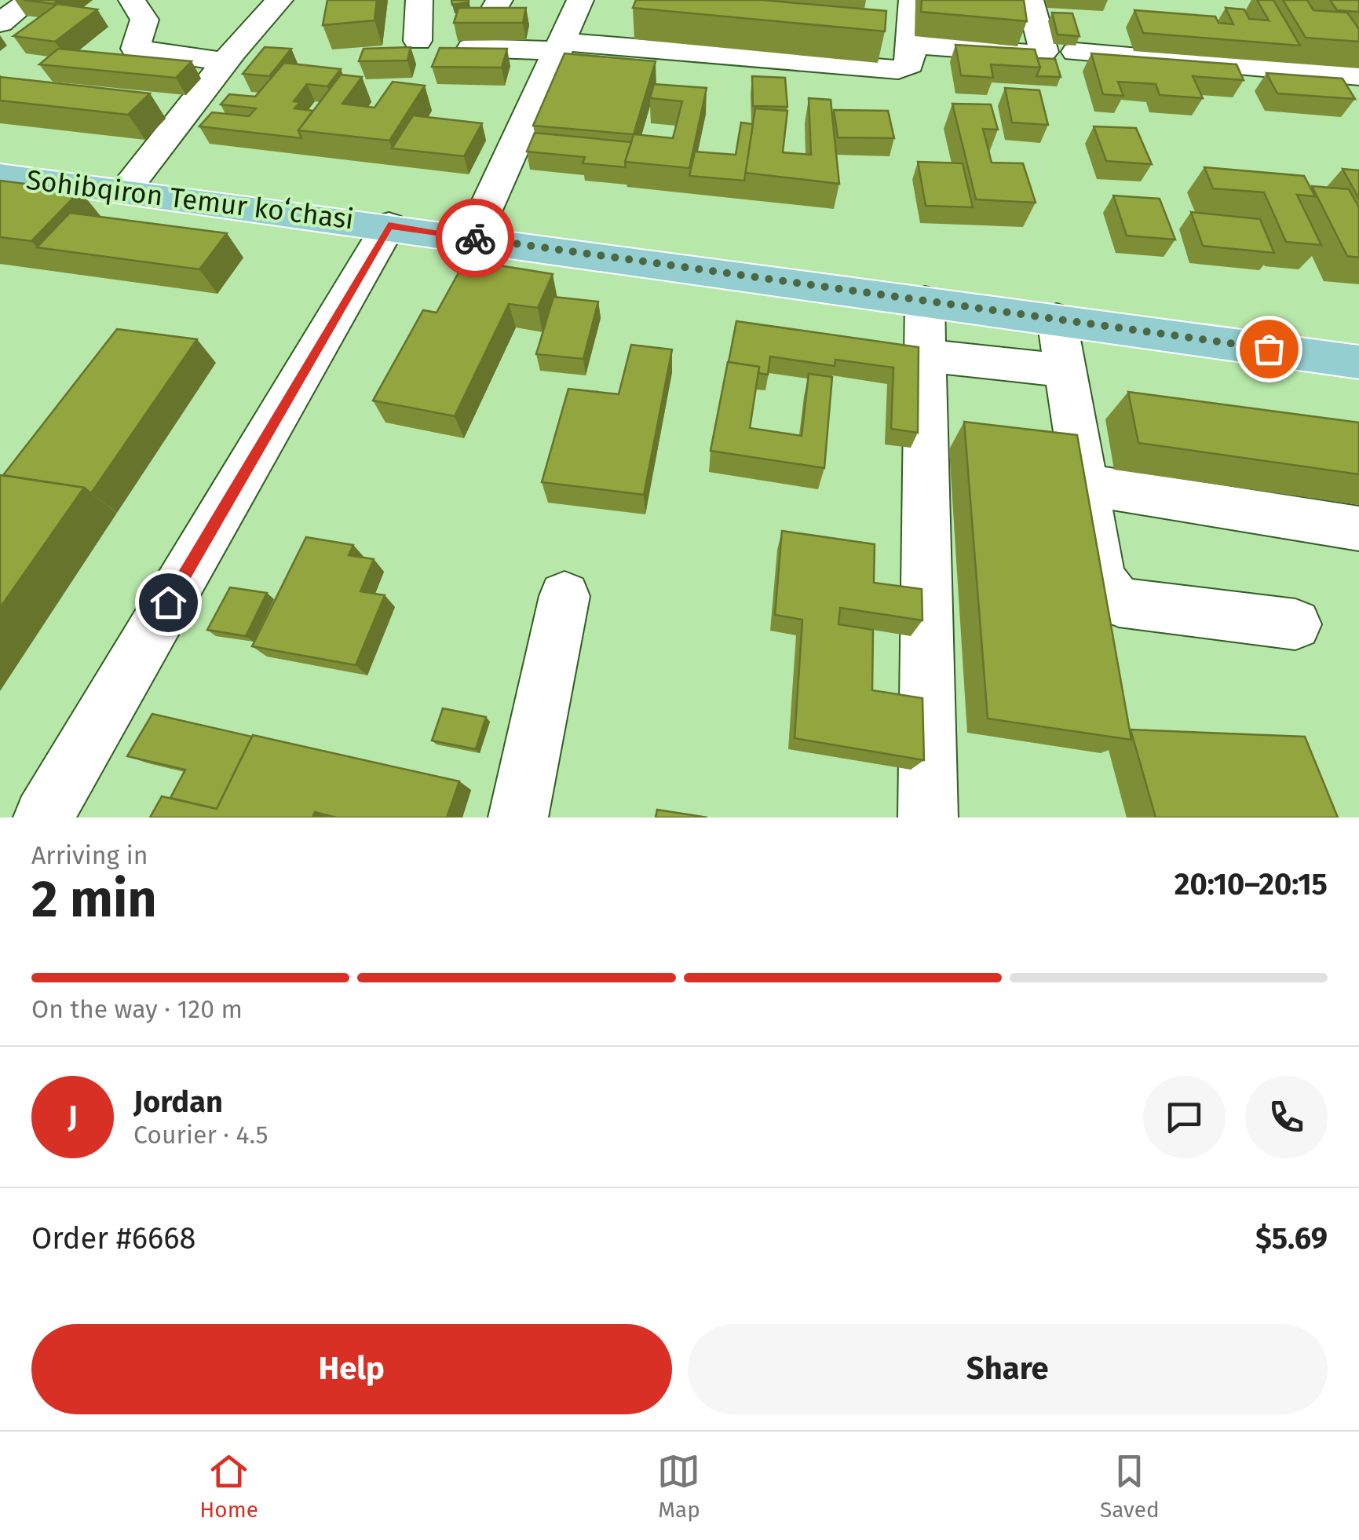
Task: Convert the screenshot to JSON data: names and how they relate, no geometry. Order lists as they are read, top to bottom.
{
  "streets": {
    "main road": ["Sohibqiron Temur koʻchasi"]
  },
  "page": {
    "heading": ["2 min", "Arriving in", "20:10–20:15"],
    "panel": [
      "Jordan",
      "Courier · 4.5",
      "Order #6668",
      "$5.69"
    ],
    "bar": "On the way · 120 m",
    "round": "J",
    "buttons": ["Help", "Share"],
    "tabs": ["Home", "Map", "Saved"]
  }
}
